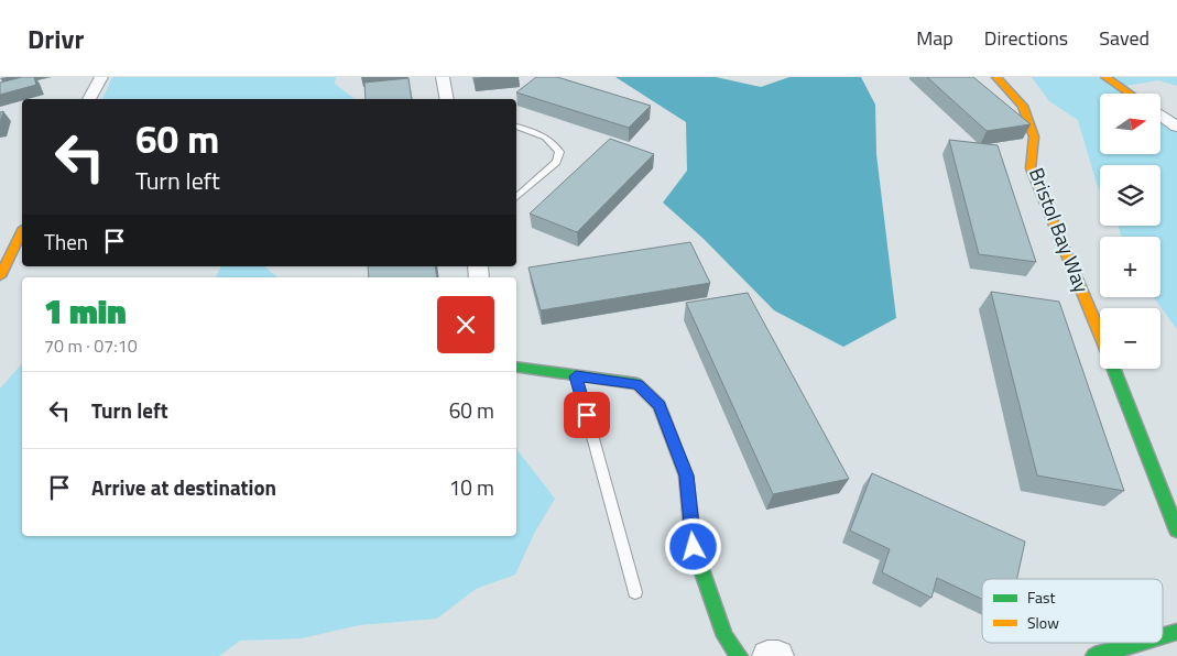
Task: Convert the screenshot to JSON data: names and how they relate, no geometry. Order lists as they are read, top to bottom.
{
  "streets": {
    "street": ["Bristol Bay Way"]
  },
  "legend": ["Fast", "Slow"],
  "north": "right",
  "page": {
    "header": "Drivr",
    "nav": ["Map", "Directions", "Saved"],
    "map_buttons": ["+", "−"],
    "turn": ["60 m", "Turn left"],
    "then": "Then",
    "heading": ["1 min", "70 m · 07:10"],
    "list": [
      {
        "name": "Turn left",
        "value": "60 m"
      },
      {
        "name": "Arrive at destination",
        "value": "10 m"
      }
    ]
  }
}
